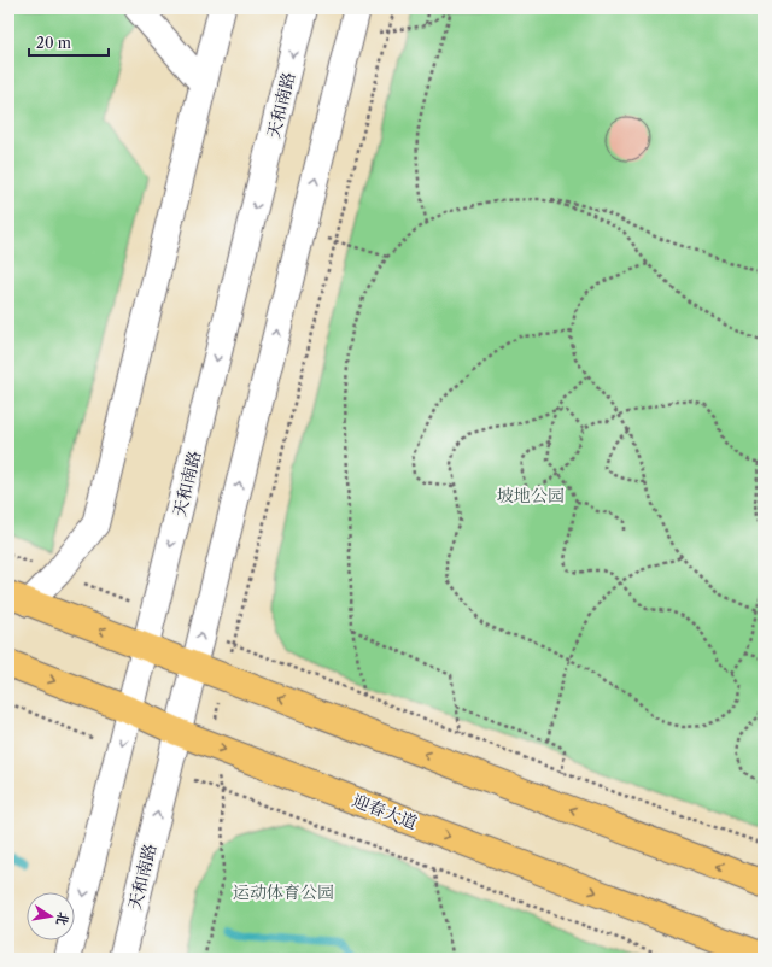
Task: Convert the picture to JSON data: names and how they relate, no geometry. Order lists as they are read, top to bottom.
{
  "streets": {
    "main road": ["迎春大道"],
    "street": ["天和南路"]
  },
  "crossings": [
    ["天和南路", "迎春大道"]
  ],
  "parks": ["坡地公园", "运动体育公园"],
  "scale_bar": "20 m",
  "north": "right"
}
